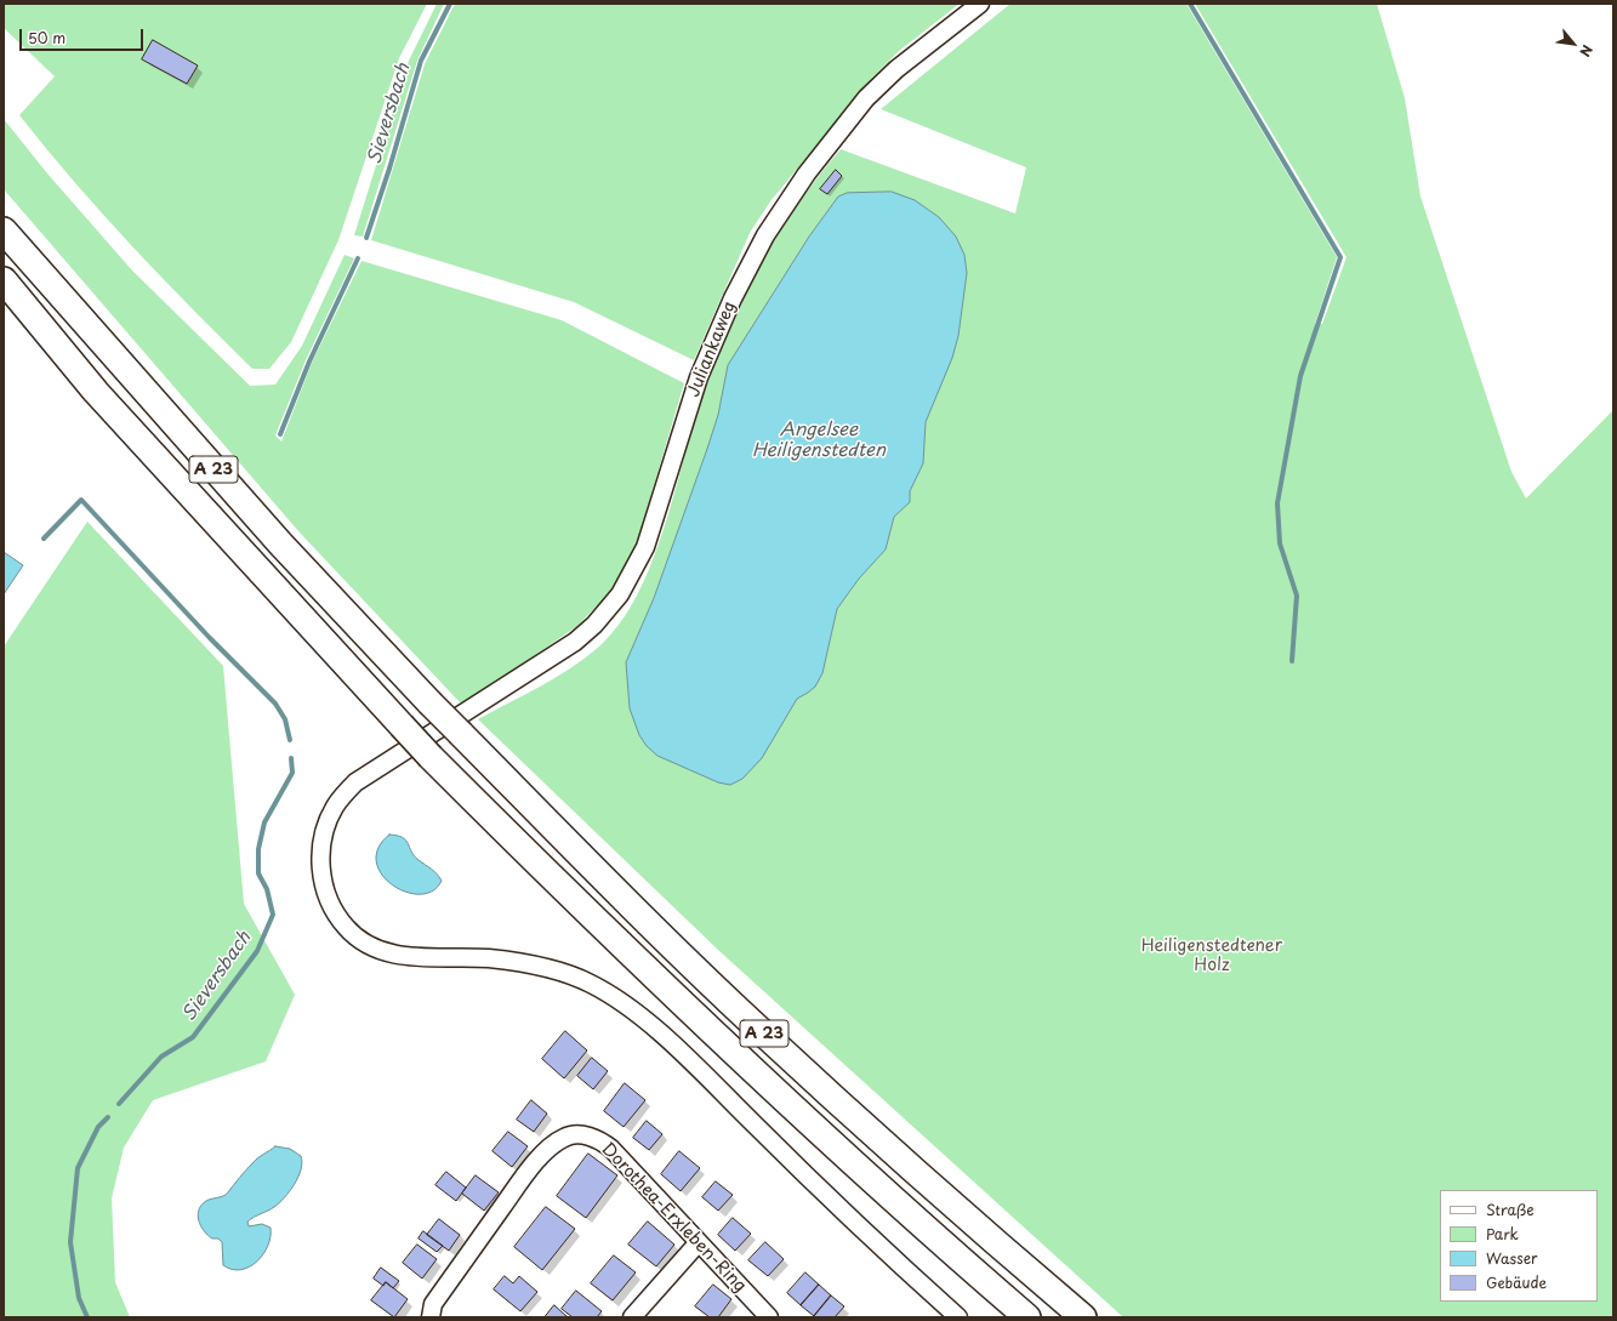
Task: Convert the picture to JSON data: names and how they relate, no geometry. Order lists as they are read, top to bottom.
{
  "streets": {
    "highway": ["A 23"],
    "street": ["Juliankaweg", "Dorothea-Erxleben-Ring"]
  },
  "water": ["Sieversbach", "Angelsee Heiligenstedten"],
  "parks": ["Heiligenstedtener Holz"],
  "legend": [
    "Straße",
    "Park",
    "Wasser",
    "Gebäude"
  ],
  "scale_bar": "50 m",
  "north": "bottom right"
}
